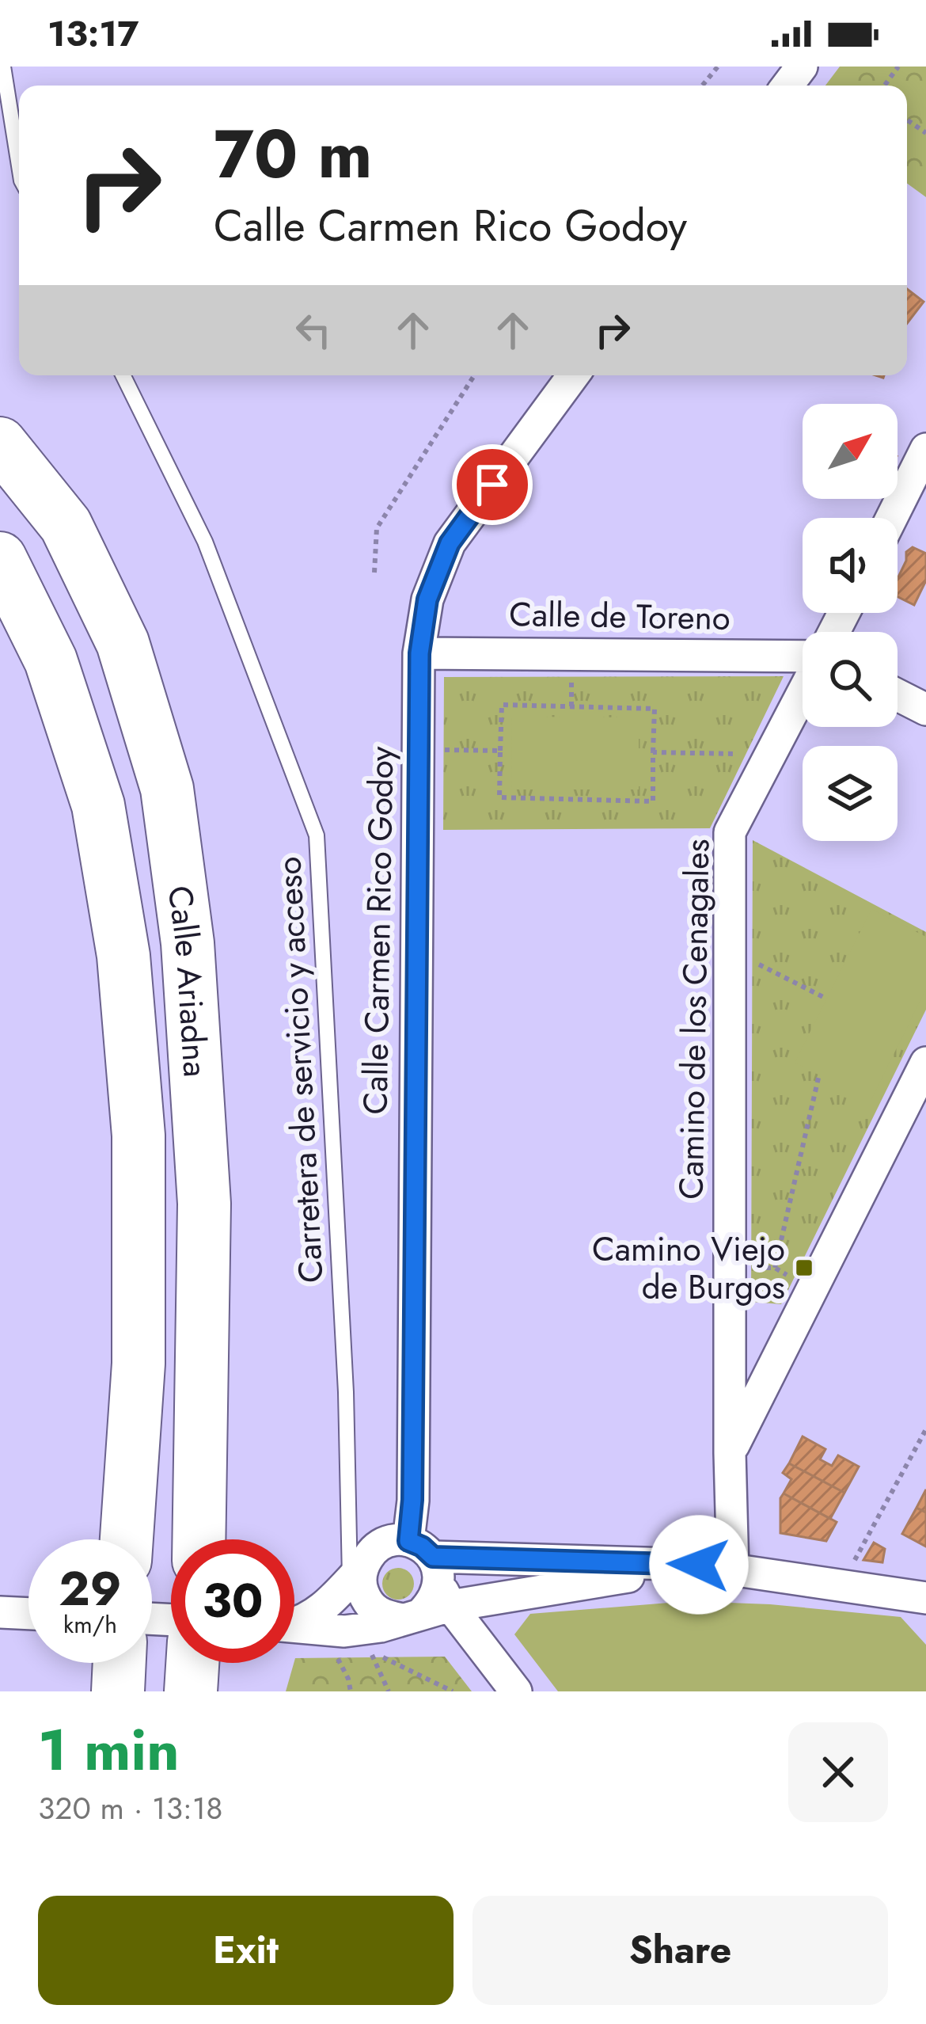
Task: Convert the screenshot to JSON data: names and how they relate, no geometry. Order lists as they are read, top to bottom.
{
  "streets": {
    "highway": ["Calle Ariadna"],
    "street": ["Calle de Toreno", "Calle Carmen Rico Godoy", "Camino de los Cenagales"],
    "lane": ["Carretera de servicio y acceso"]
  },
  "crossings": [
    ["Calle de Toreno", "Calle Carmen Rico Godoy"]
  ],
  "places": {
    "transit": ["Camino Viejo de Burgos"]
  },
  "north": "top right",
  "page": {
    "status": "13:17",
    "turn": ["70 m", "Calle Carmen Rico Godoy"],
    "speed": "29 km/h",
    "limit": "30",
    "heading": ["1 min", "320 m · 13:18"],
    "buttons": ["Exit", "Share"]
  }
}
